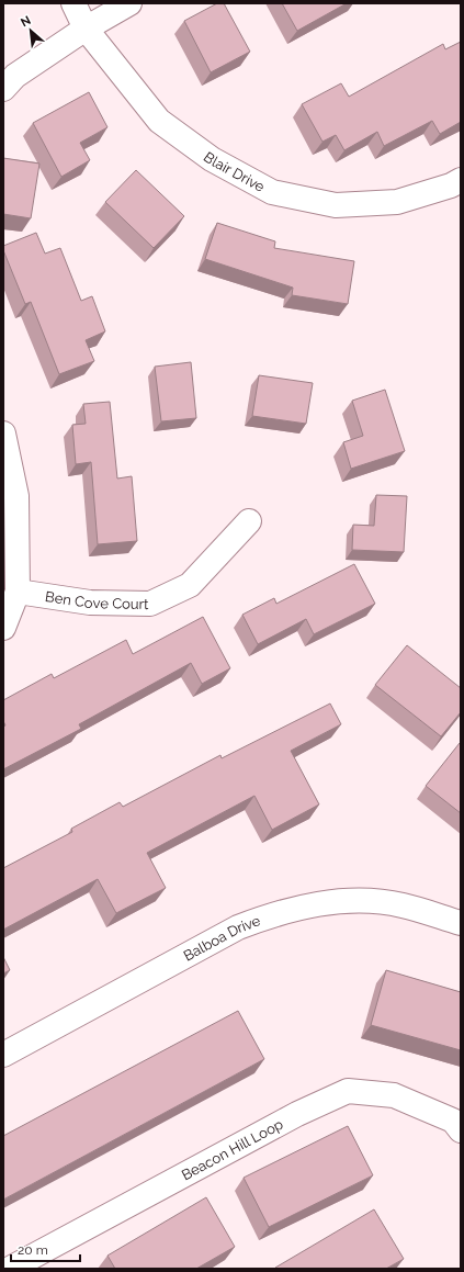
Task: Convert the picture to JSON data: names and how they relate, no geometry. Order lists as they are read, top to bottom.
{
  "streets": {
    "street": [
      "Blair Drive",
      "Ben Cove Court",
      "Balboa Drive",
      "Beacon Hill Loop"
    ]
  },
  "scale_bar": "20 m",
  "north": "top left"
}
